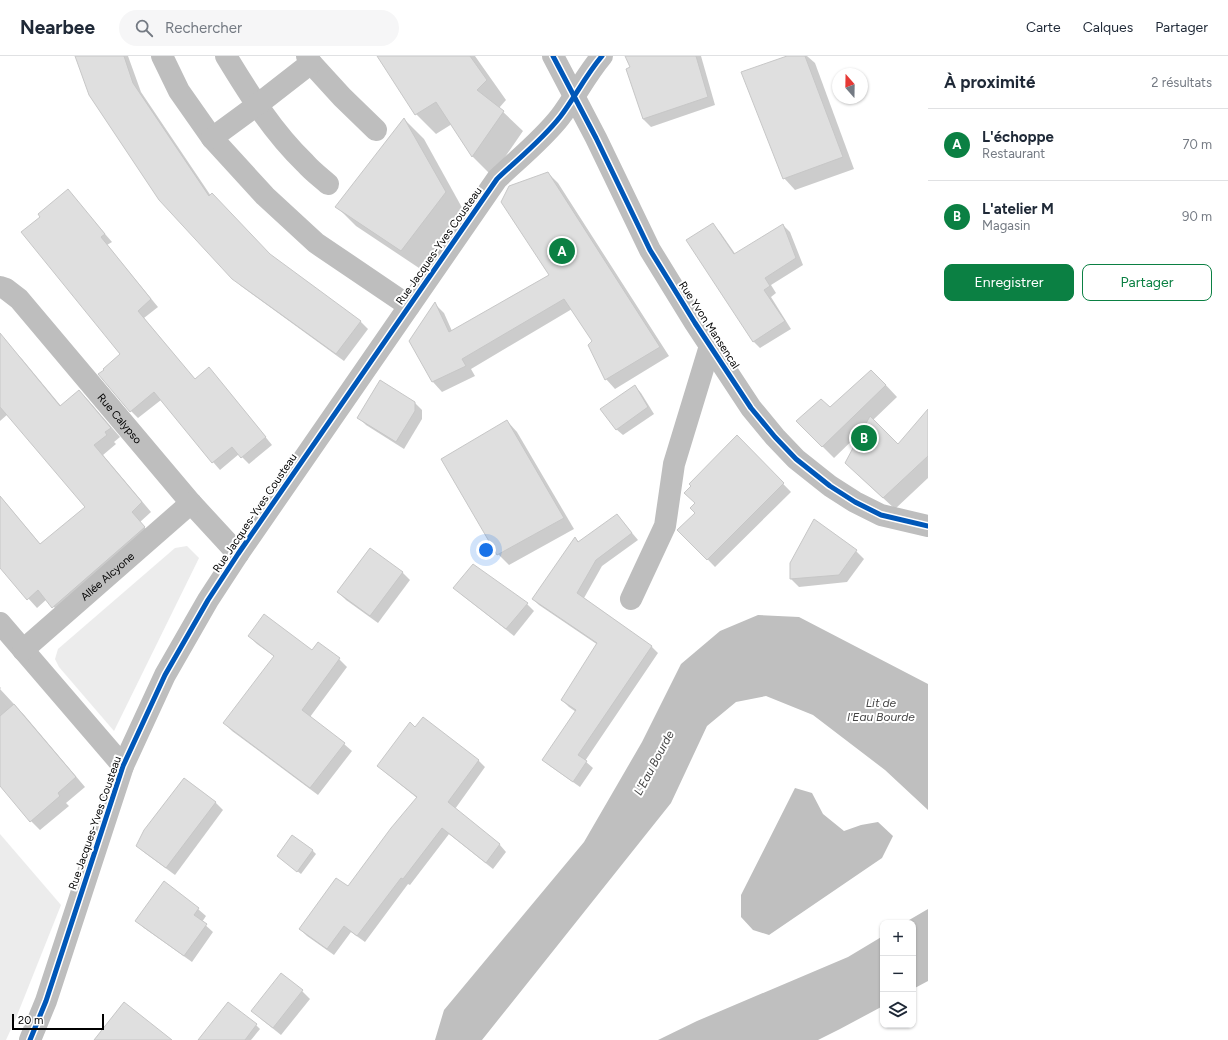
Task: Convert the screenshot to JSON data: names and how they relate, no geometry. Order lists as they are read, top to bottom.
{
  "streets": {
    "street": [
      "Rue Jacques-Yves Cousteau",
      "Rue Yvon Mansencal",
      "Rue Calypso",
      "Allée Alcyone"
    ]
  },
  "crossings": [
    ["Rue Jacques-Yves Cousteau", "Rue Yvon Mansencal"],
    ["Rue Jacques-Yves Cousteau", "Rue Calypso"],
    ["Rue Calypso", "Allée Alcyone"]
  ],
  "water": ["Lit de l'Eau Bourde", "L'Eau Bourde"],
  "scale_bar": "20 m",
  "north": "top",
  "page": {
    "header": "Nearbee",
    "search": "Rechercher",
    "nav": ["Carte", "Calques", "Partager"],
    "heading": ["À proximité", "2 résultats"],
    "list": [
      {
        "mark": "A",
        "name": "L'échoppe",
        "note": "Restaurant",
        "value": "70 m"
      },
      {
        "mark": "B",
        "name": "L'atelier M",
        "note": "Magasin",
        "value": "90 m"
      }
    ],
    "pins": ["A", "B"],
    "buttons": ["Enregistrer", "Partager"],
    "map_buttons": ["+", "−"],
    "scale": "20 m"
  }
}
